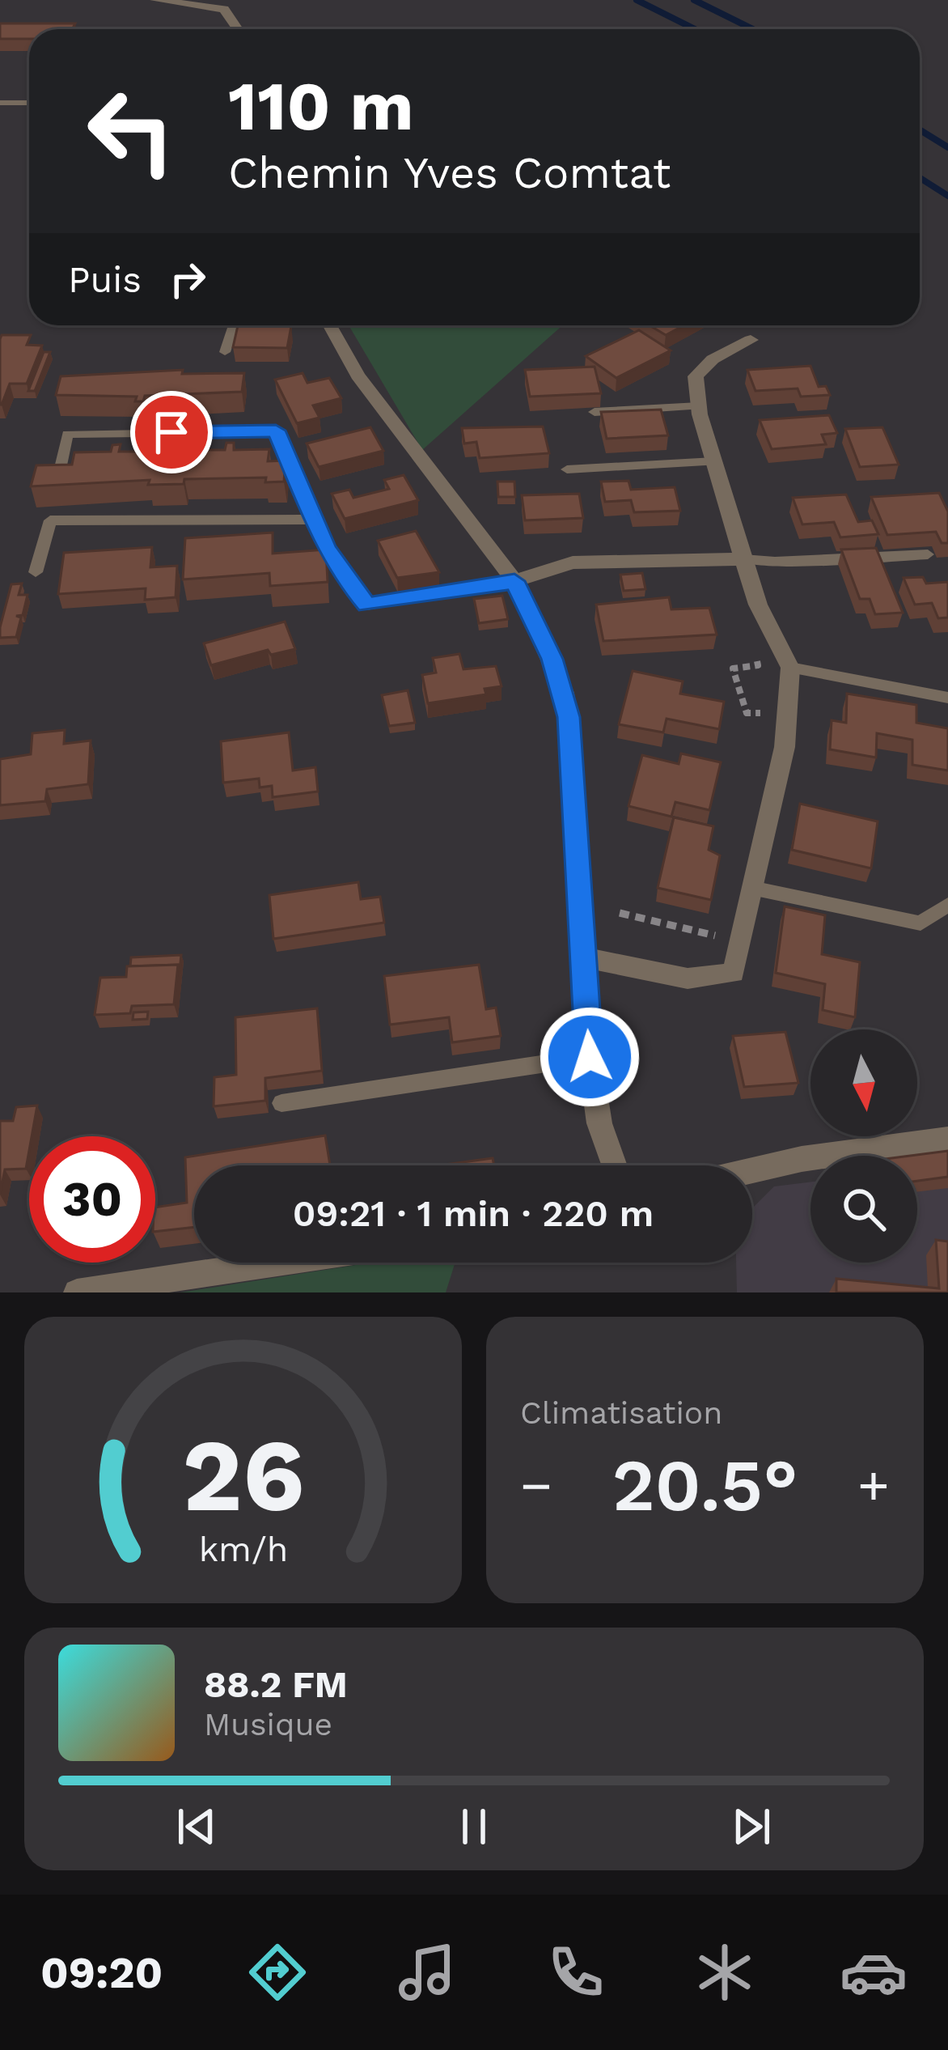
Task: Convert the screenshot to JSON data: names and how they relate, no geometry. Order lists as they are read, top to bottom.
{
  "north": "bottom",
  "page": {
    "turn": ["110 m", "Chemin Yves Comtat"],
    "then": "Puis",
    "limit": "30",
    "trip": "09:21 · 1 min · 220 m",
    "tile": "Climatisation",
    "heat": ["−", "20.5°", "+"],
    "song": ["88.2 FM", "Musique"],
    "tabs": "09:20",
    "gauge": ["26", "km/h"]
  }
}
